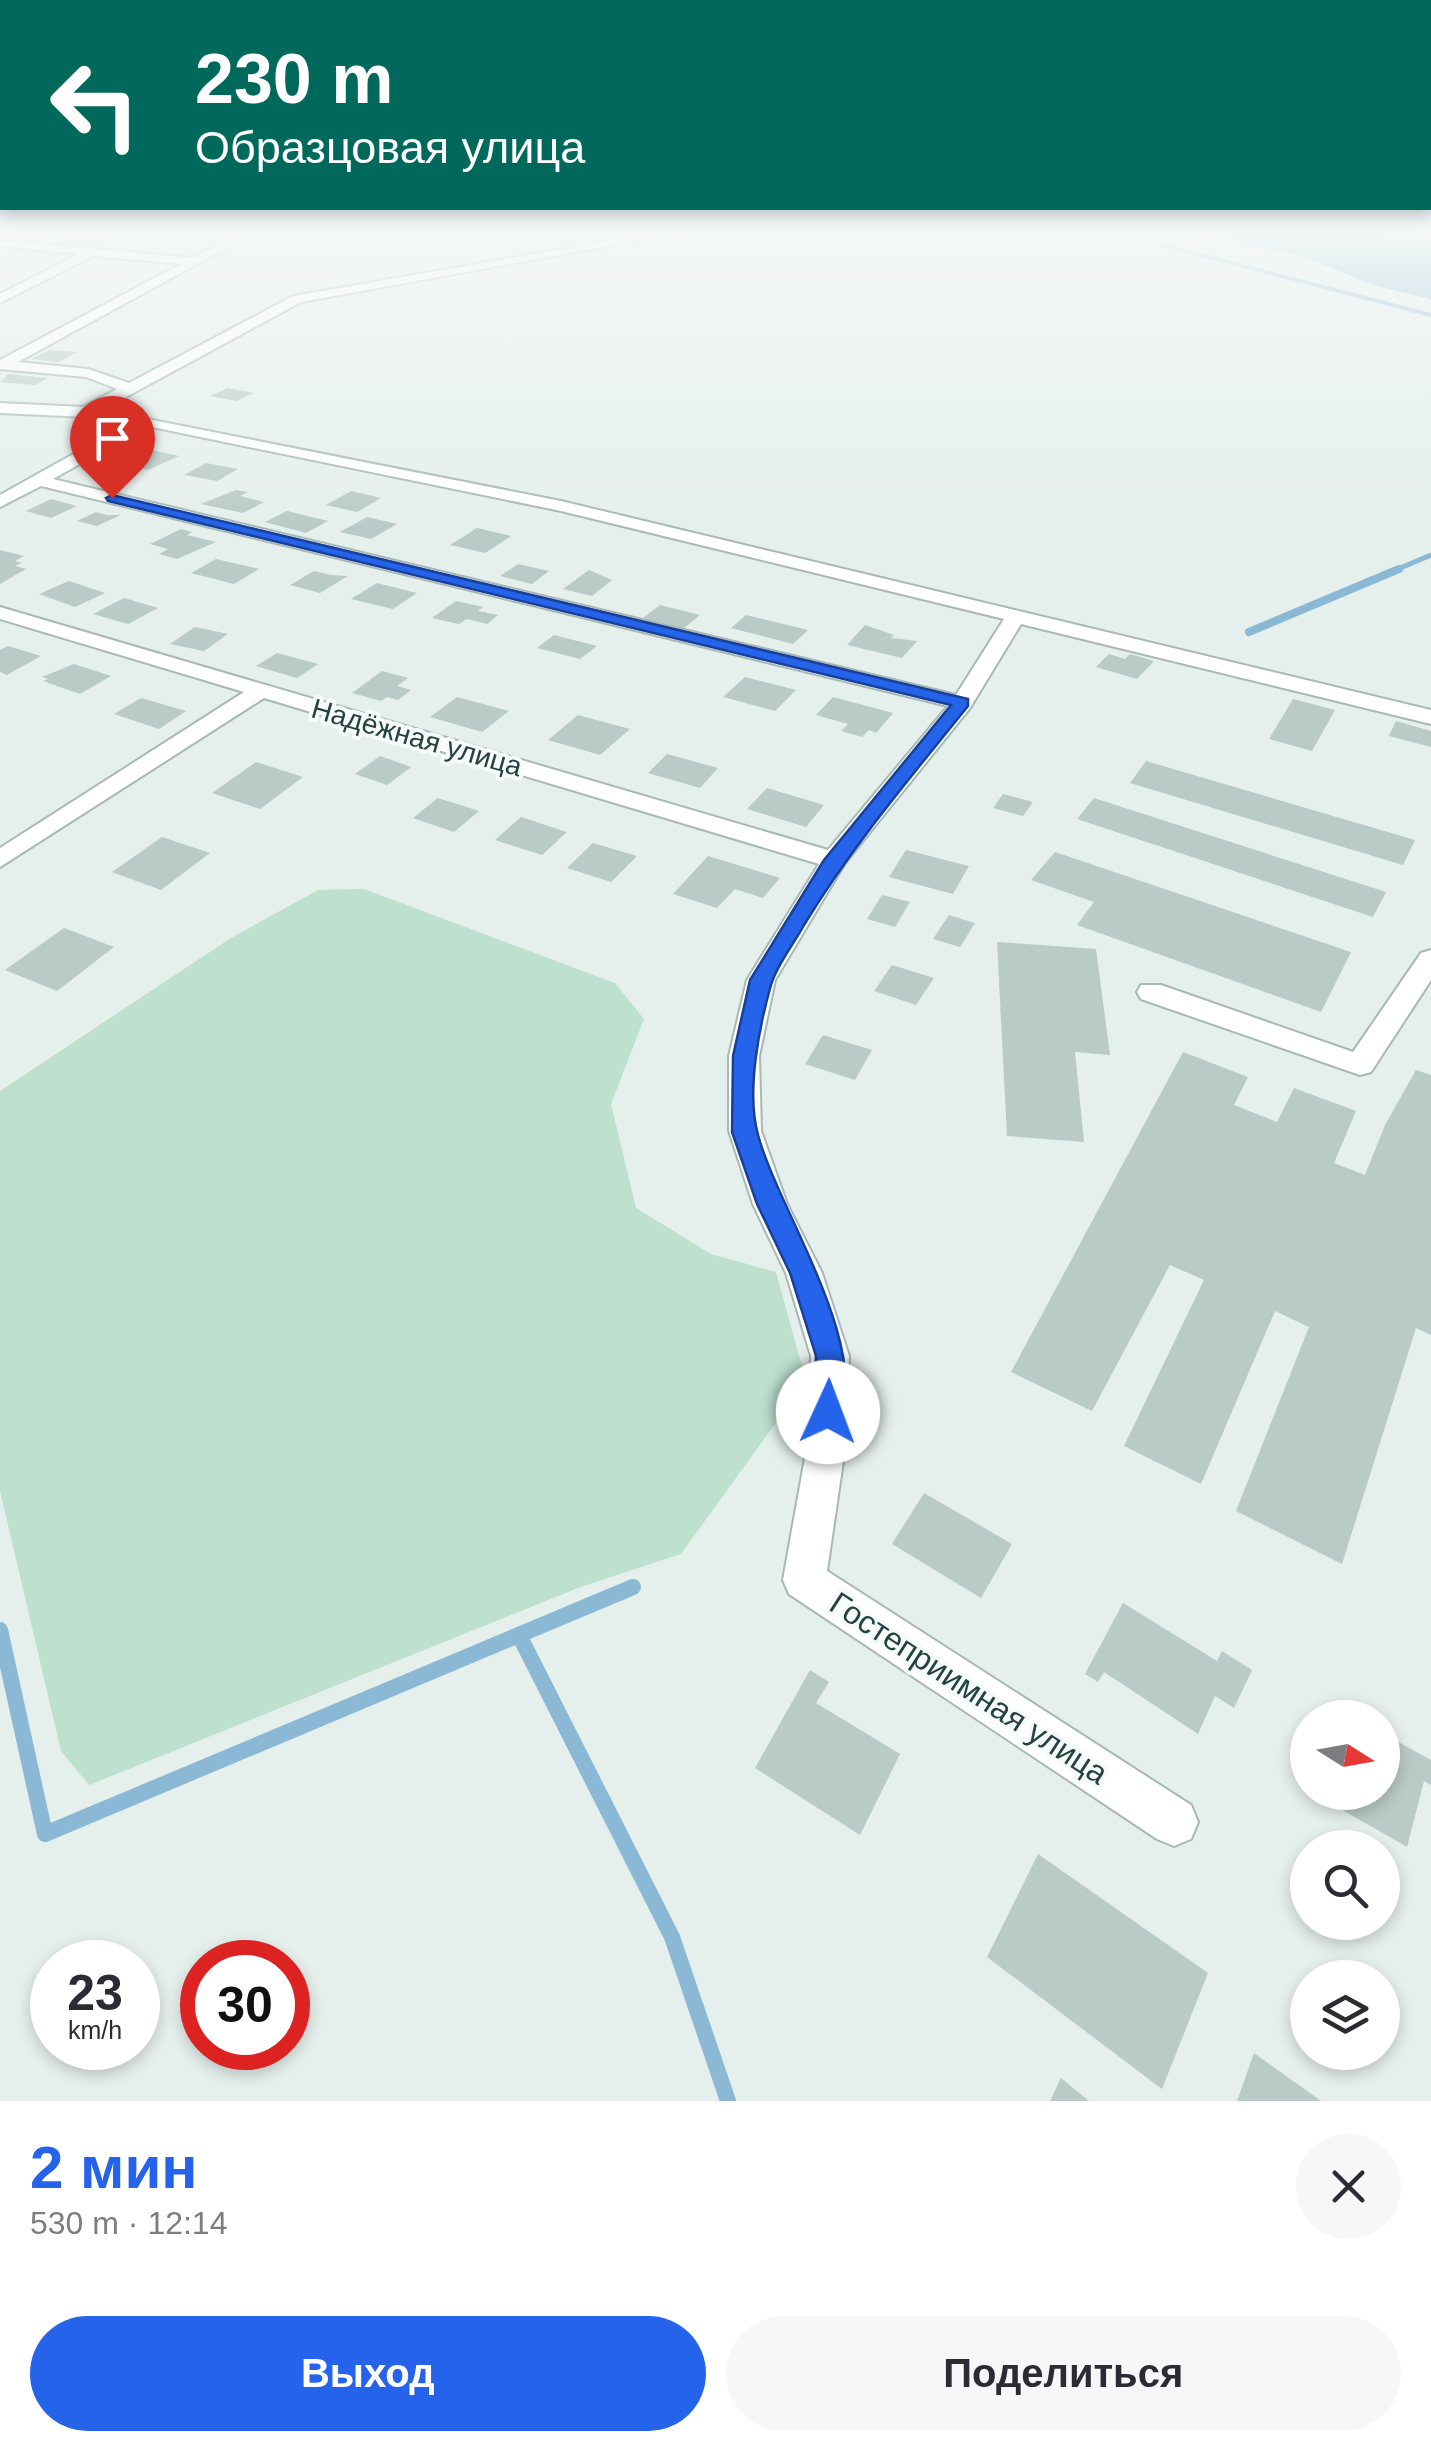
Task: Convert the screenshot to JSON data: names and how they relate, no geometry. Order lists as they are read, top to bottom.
{
  "streets": {
    "street": ["Надёжная улица", "Гостеприимная улица"]
  },
  "crossings": [
    ["Надёжная улица", "Гостеприимная улица"]
  ],
  "north": "right",
  "page": {
    "turn": ["230 m", "Образцовая улица"],
    "speed": "23 km/h",
    "limit": "30",
    "heading": ["2 мин", "530 m · 12:14"],
    "buttons": ["Выход", "Поделиться"]
  }
}
